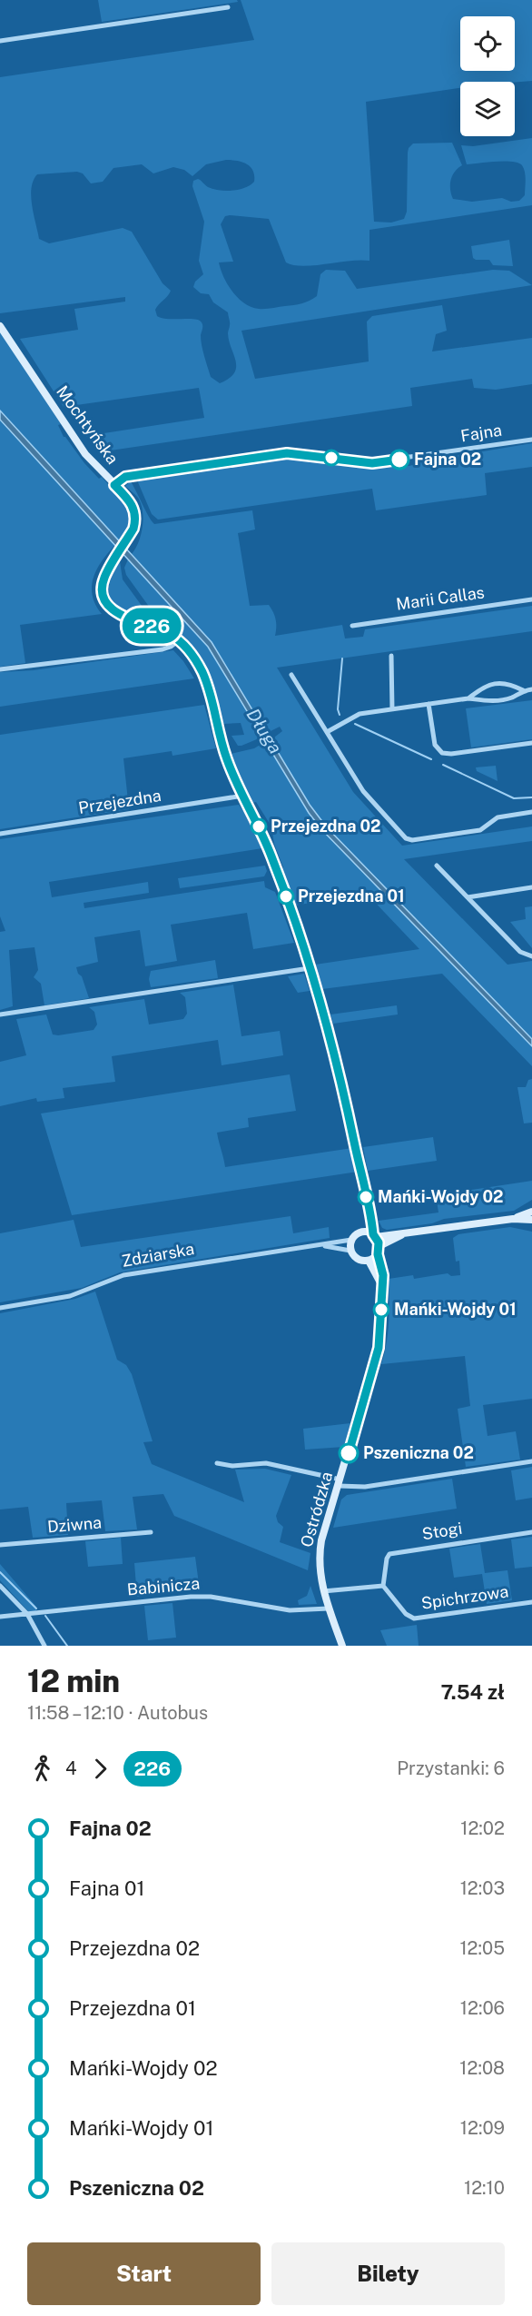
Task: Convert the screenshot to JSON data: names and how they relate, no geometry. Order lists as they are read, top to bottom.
{
  "streets": {
    "street": [
      "Mochtyńska",
      "Fajna",
      "Marii Callas",
      "Przejezdna",
      "Zdziarska",
      "Ostródzka",
      "Dziwna",
      "Stogi",
      "Babinicza",
      "Spichrzowa"
    ]
  },
  "crossings": [
    ["Mochtyńska", "Fajna"],
    ["Zdziarska", "Ostródzka"],
    ["Ostródzka", "Babinicza"],
    ["Stogi", "Spichrzowa"]
  ],
  "water": ["Długa"],
  "places": [
    "Fajna 02",
    "Przejezdna 02",
    "Przejezdna 01",
    "Mańki-Wojdy 02",
    "Mańki-Wojdy 01",
    "Pszeniczna 02"
  ],
  "lines": ["bus line 226"],
  "page": {
    "on_map": "226",
    "heading": ["12 min", "11:58 – 12:10 · Autobus", "7.54 zł"],
    "legs": ["4", "226", "Przystanki: 6"],
    "list": [
      {
        "name": "Fajna 02",
        "value": "12:02"
      },
      {
        "name": "Fajna 01",
        "value": "12:03"
      },
      {
        "name": "Przejezdna 02",
        "value": "12:05"
      },
      {
        "name": "Przejezdna 01",
        "value": "12:06"
      },
      {
        "name": "Mańki-Wojdy 02",
        "value": "12:08"
      },
      {
        "name": "Mańki-Wojdy 01",
        "value": "12:09"
      },
      {
        "name": "Pszeniczna 02",
        "value": "12:10"
      }
    ],
    "buttons": ["Start", "Bilety"]
  }
}
